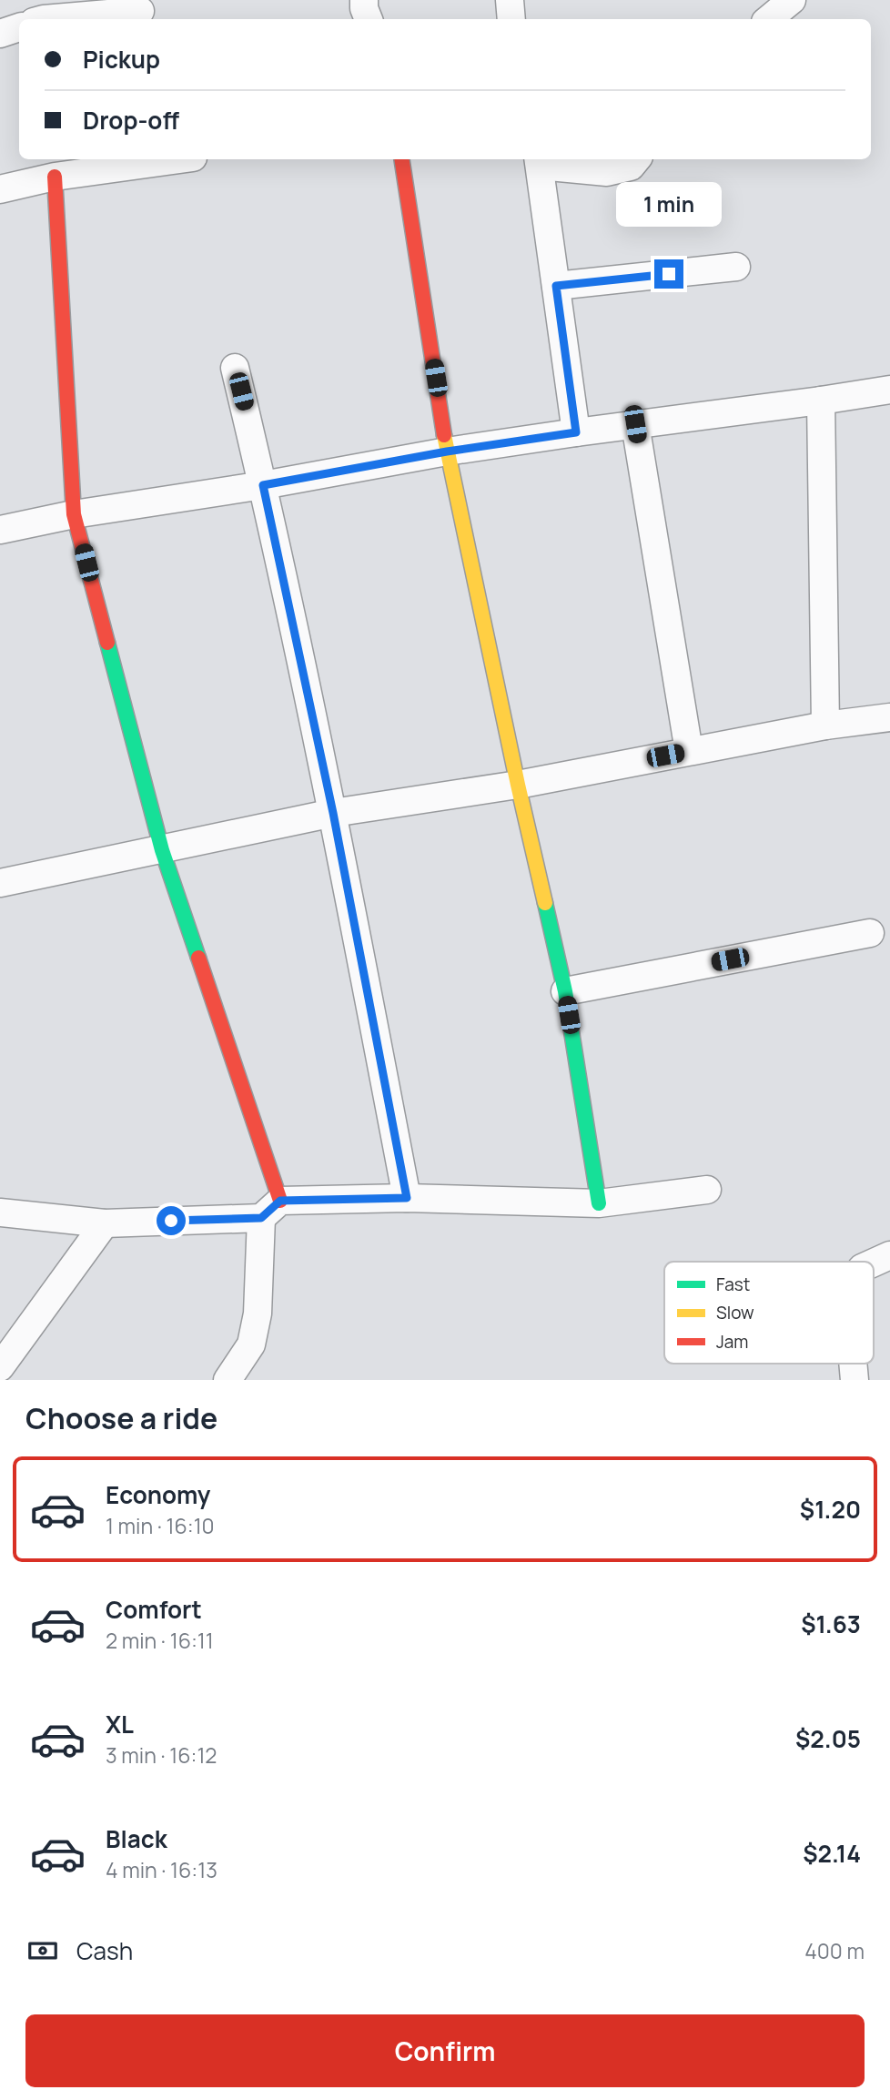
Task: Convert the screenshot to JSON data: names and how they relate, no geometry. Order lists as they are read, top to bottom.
{
  "legend": ["Fast", "Slow", "Jam"],
  "page": {
    "banner": ["Pickup", "Drop-off"],
    "bubble": "1 min",
    "heading": "Choose a ride",
    "list": [
      {
        "name": "Economy",
        "note": "1 min · 16:10",
        "value": "$1.20"
      },
      {
        "name": "Comfort",
        "note": "2 min · 16:11",
        "value": "$1.63"
      },
      {
        "name": "XL",
        "note": "3 min · 16:12",
        "value": "$2.05"
      },
      {
        "name": "Black",
        "note": "4 min · 16:13",
        "value": "$2.14"
      }
    ],
    "pay": ["Cash", "400 m"],
    "buttons": "Confirm"
  }
}
